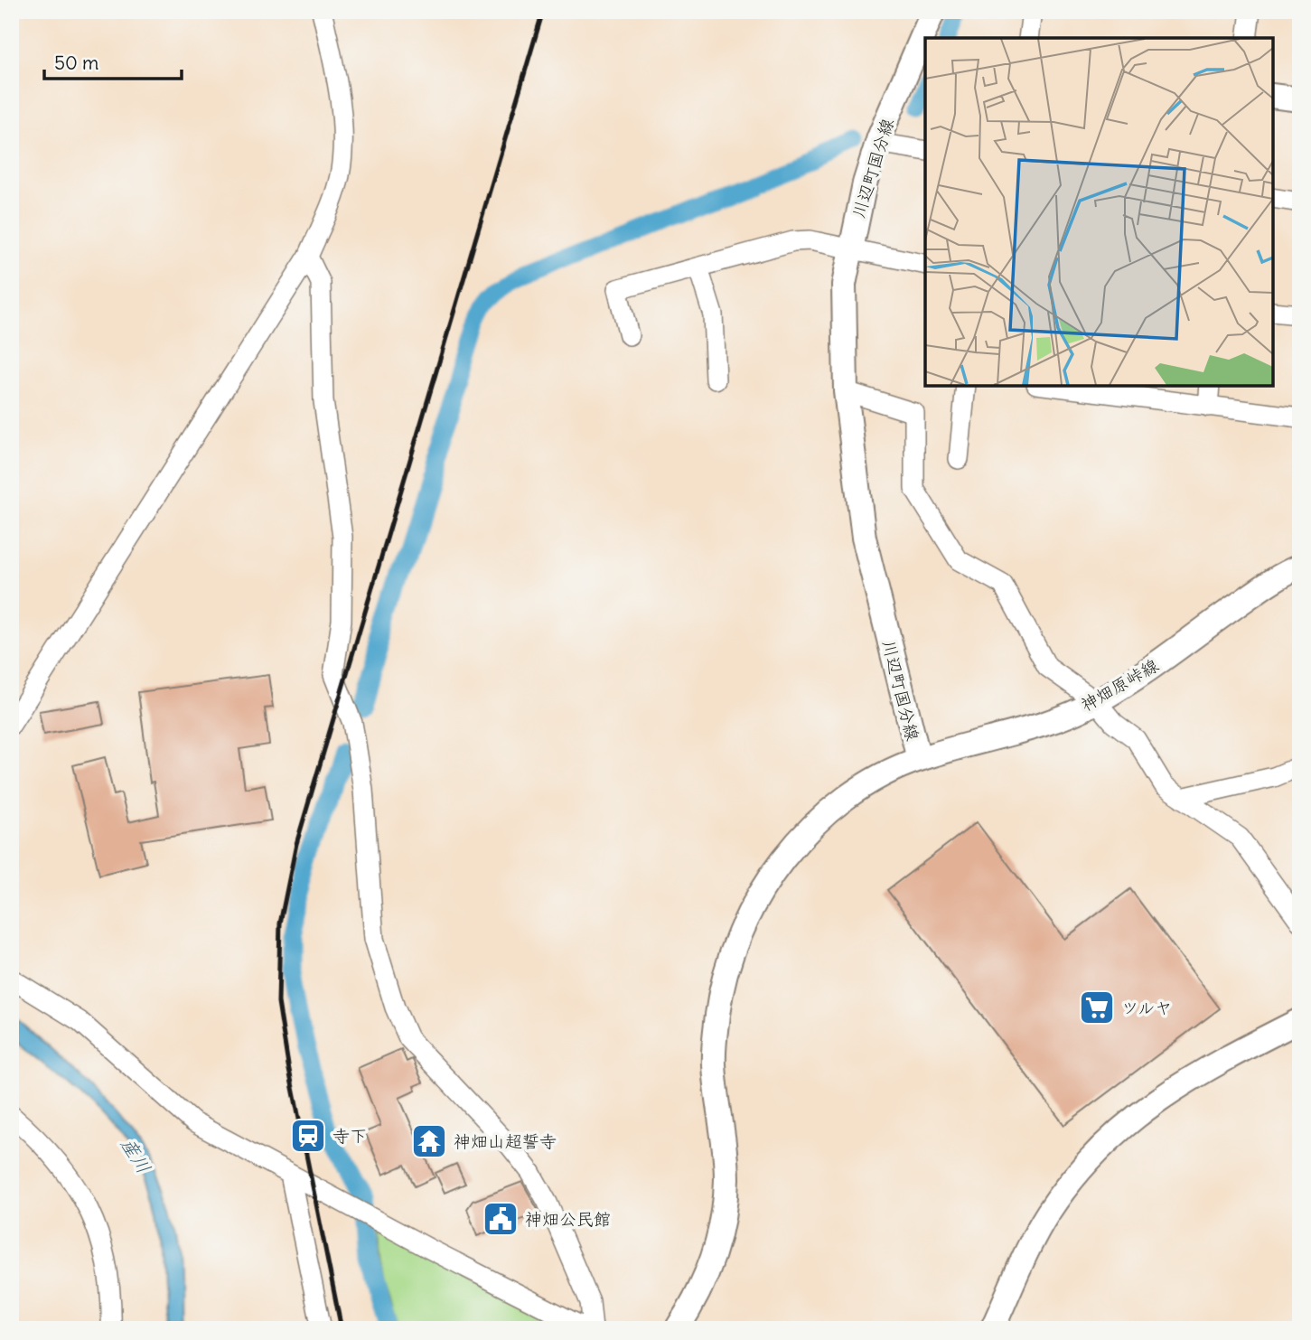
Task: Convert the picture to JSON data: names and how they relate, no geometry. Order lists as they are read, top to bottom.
{
  "streets": {
    "street": ["川辺町国分線", "神畑原峠線"]
  },
  "crossings": [
    ["川辺町国分線", "神畑原峠線"]
  ],
  "water": ["産川"],
  "places": {
    "supermarket": ["ツルヤ"],
    "station": ["寺下"],
    "temple": ["神畑山超誓寺"],
    "public building": ["神畑公民館"]
  },
  "scale_bar": "50 m"
}
